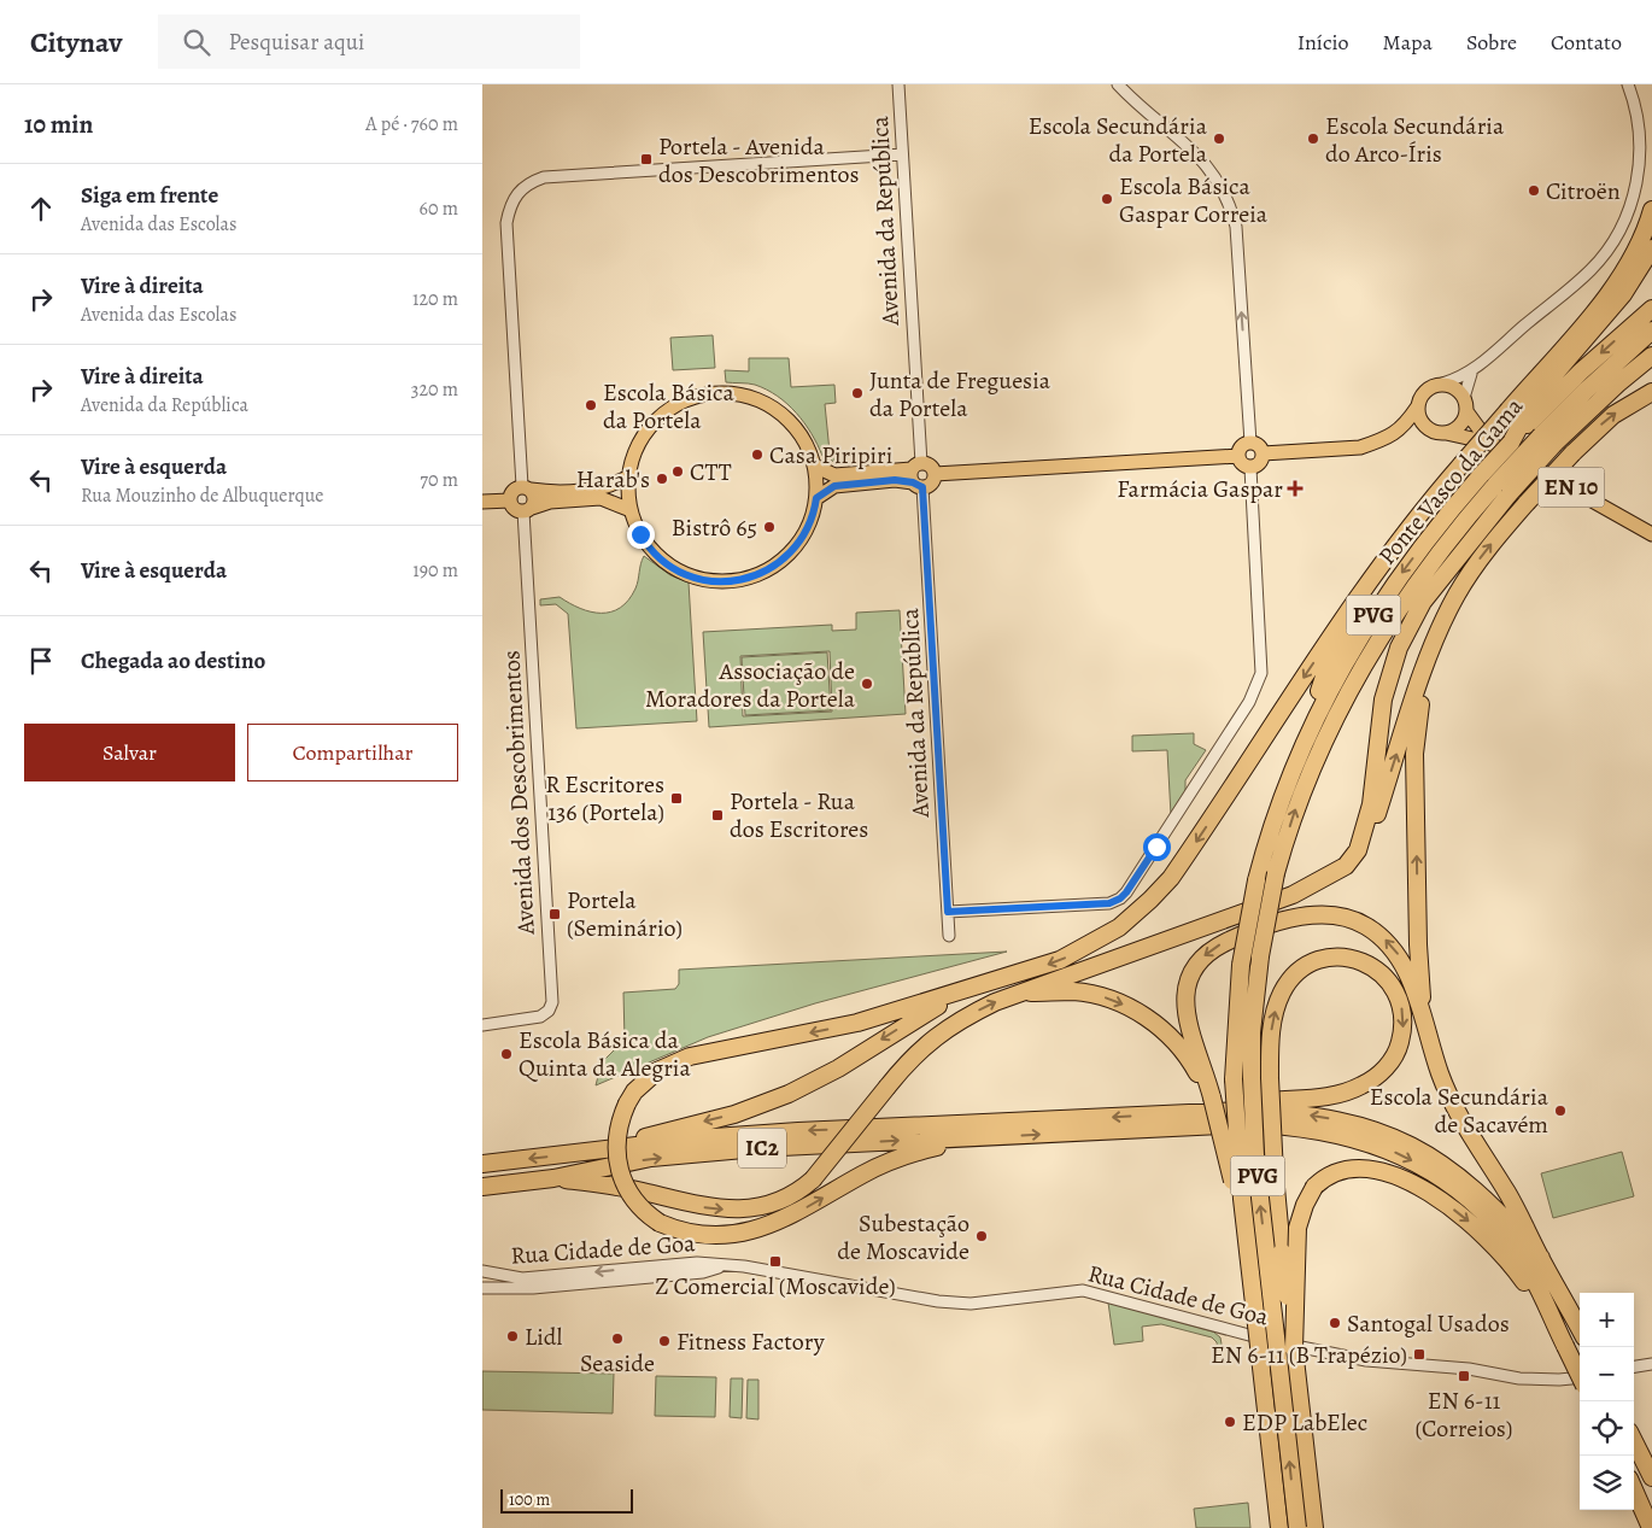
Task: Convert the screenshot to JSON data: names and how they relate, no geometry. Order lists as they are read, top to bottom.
{
  "streets": {
    "highway": ["Ponte Vasco da Gama", "PVG", "IC2"],
    "main road": ["EN 10"],
    "street": ["Avenida da República", "Avenida dos Descobrimentos", "Rua Cidade de Goa"]
  },
  "places": {
    "other": [
      "Escola Secundária da Portela",
      "Escola Secundária do Arco-Íris",
      "Citroën",
      "Escola Básica Gaspar Correia",
      "Junta de Freguesia da Portela",
      "Escola Básica da Portela",
      "Casa Piripiri",
      "CTT",
      "Harab's",
      "Bistrô 65",
      "Associação de Moradores da Portela",
      "Escola Básica da Quinta da Alegria",
      "Escola Secundária de Sacavém",
      "Subestação de Moscavide",
      "Santogal Usados",
      "Lidl",
      "Seaside",
      "Fitness Factory",
      "EDP LabElec"
    ],
    "transit": [
      "Portela - Avenida dos Descobrimentos",
      "R Escritores 136 (Portela)",
      "Portela - Rua dos Escritores",
      "Portela (Seminário)",
      "Z Comercial (Moscavide)",
      "EN 6-11 (B Trapézio)",
      "EN 6-11 (Correios)"
    ],
    "health": ["Farmácia Gaspar"]
  },
  "scale_bar": "100 m",
  "page": {
    "header": "Citynav",
    "search": "Pesquisar aqui",
    "nav": [
      "Início",
      "Mapa",
      "Sobre",
      "Contato"
    ],
    "heading": ["10 min", "A pé · 760 m"],
    "list": [
      ["Siga em frente", "Avenida das Escolas", "60 m"],
      ["Vire à direita", "Avenida das Escolas", "120 m"],
      ["Vire à direita", "Avenida da República", "320 m"],
      ["Vire à esquerda", "Rua Mouzinho de Albuquerque", "70 m"],
      ["Vire à esquerda", "190 m"],
      "Chegada ao destino"
    ],
    "buttons": ["Salvar", "Compartilhar"],
    "map_buttons": ["+", "−"],
    "scale": "100 m"
  }
}
